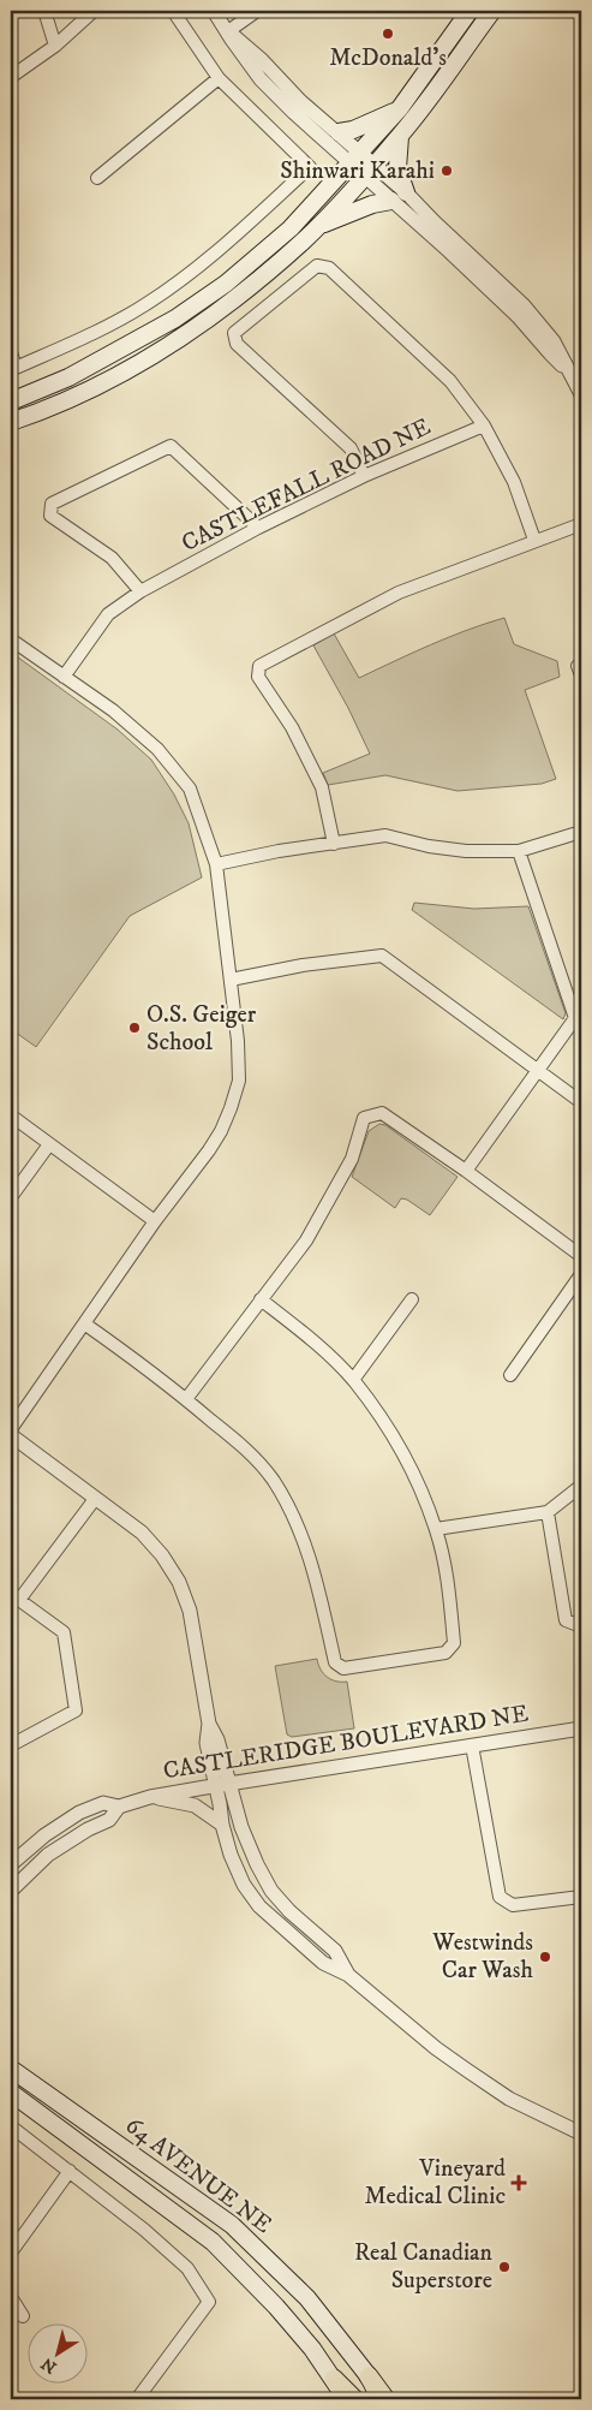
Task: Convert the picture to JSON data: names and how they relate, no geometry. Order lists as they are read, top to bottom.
{
  "streets": {
    "main road": ["64 AVENUE NE"],
    "street": ["CASTLEFALL ROAD NE", "CASTLERIDGE BOULEVARD NE"]
  },
  "places": {
    "other": [
      "McDonald's",
      "Shinwari Karahi",
      "O.S. Geiger School",
      "Westwinds Car Wash",
      "Real Canadian Superstore"
    ],
    "health": ["Vineyard Medical Clinic"]
  },
  "north": "bottom left"
}
